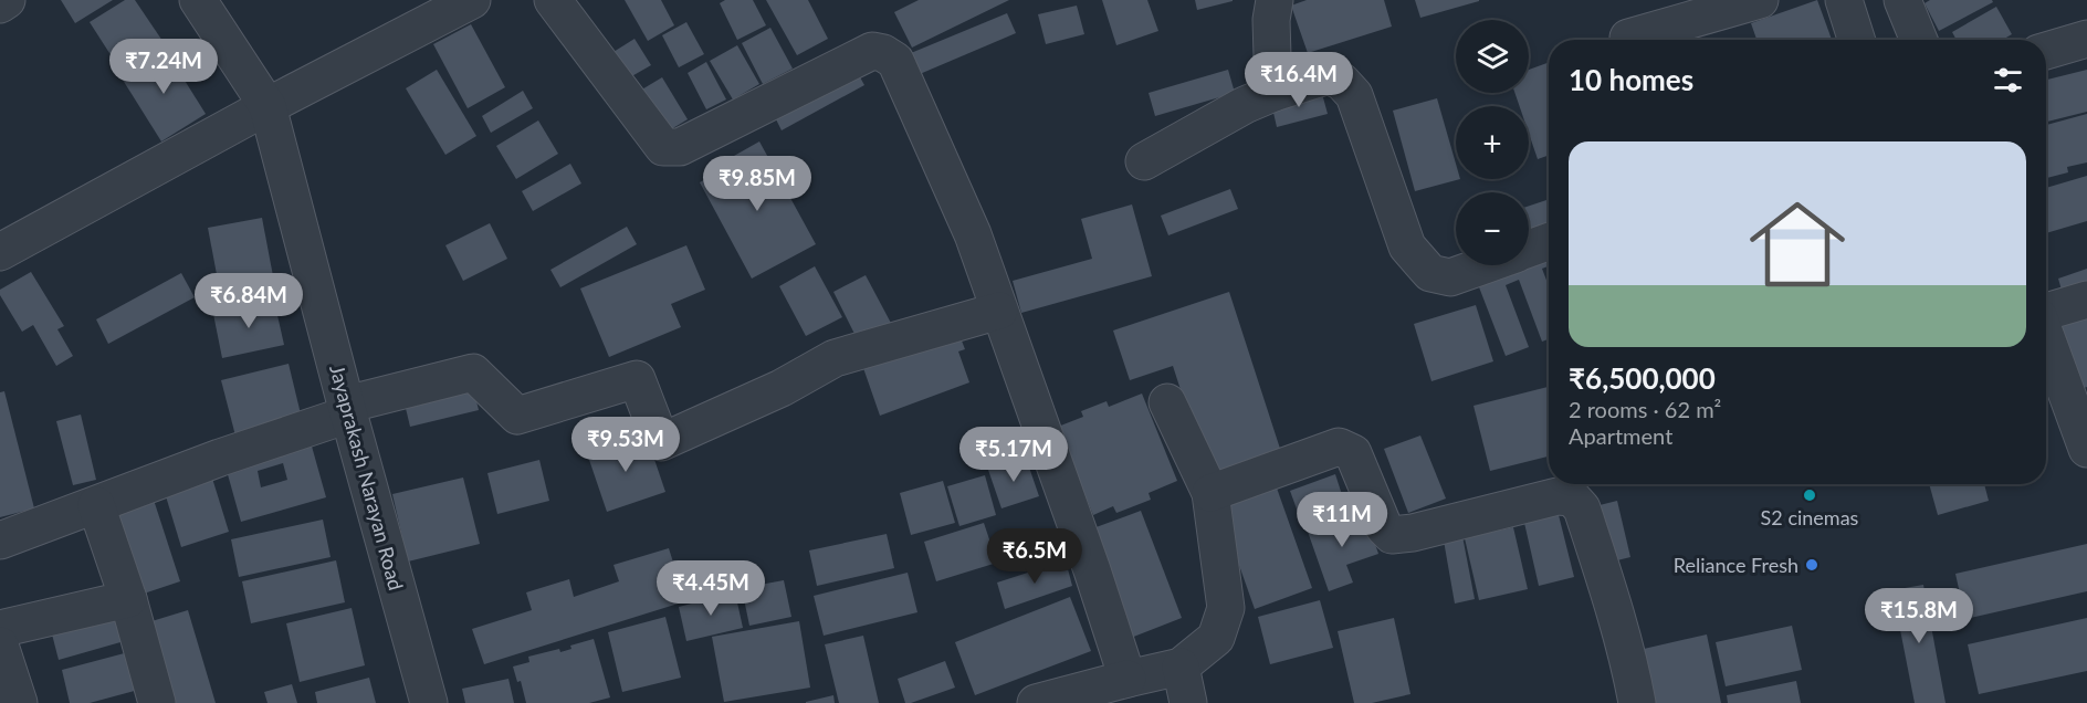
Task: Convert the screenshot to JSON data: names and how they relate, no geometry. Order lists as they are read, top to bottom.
{
  "streets": {
    "street": ["Jayaprakash Narayan Road"]
  },
  "places": ["S2 cinemas", "Reliance Fresh"],
  "page": {
    "map_buttons": ["+", "−"],
    "price": [
      "₹7.24M",
      "₹16.4M",
      "₹9.85M",
      "₹6.84M",
      "₹9.53M",
      "₹5.17M",
      "₹11M",
      "₹6.5M",
      "₹4.45M",
      "₹15.8M"
    ],
    "heading": "10 homes",
    "list": [
      {
        "name": "₹6,500,000",
        "note": "2 rooms · 62 m² · Apartment"
      }
    ]
  }
}
